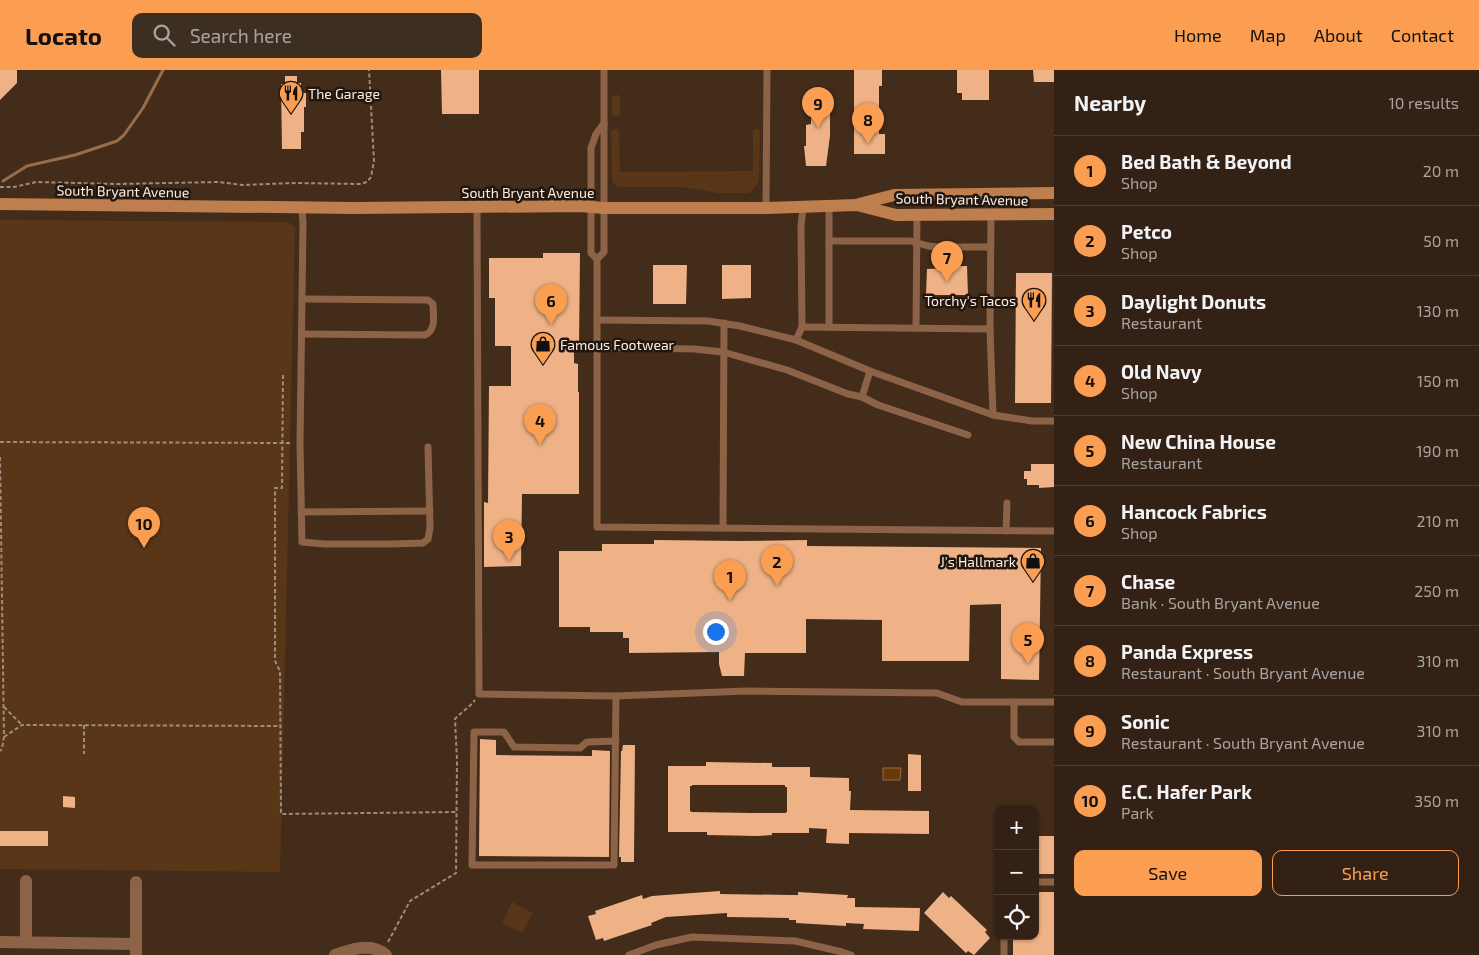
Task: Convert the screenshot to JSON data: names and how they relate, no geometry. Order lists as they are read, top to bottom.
{
  "streets": {
    "main road": ["South Bryant Avenue"]
  },
  "places": {
    "restaurant": ["The Garage", "Torchy's Tacos"],
    "shop": ["Famous Footwear", "J's Hallmark"]
  },
  "page": {
    "header": "Locato",
    "search": "Search here",
    "nav": [
      "Home",
      "Map",
      "About",
      "Contact"
    ],
    "heading": ["Nearby", "10 results"],
    "pins": [
      "9",
      "8",
      "7",
      "6",
      "4",
      "10",
      "3",
      "2",
      "1",
      "5"
    ],
    "list": [
      {
        "mark": "1",
        "name": "Bed Bath & Beyond",
        "note": "Shop",
        "value": "20 m"
      },
      {
        "mark": "2",
        "name": "Petco",
        "note": "Shop",
        "value": "50 m"
      },
      {
        "mark": "3",
        "name": "Daylight Donuts",
        "note": "Restaurant",
        "value": "130 m"
      },
      {
        "mark": "4",
        "name": "Old Navy",
        "note": "Shop",
        "value": "150 m"
      },
      {
        "mark": "5",
        "name": "New China House",
        "note": "Restaurant",
        "value": "190 m"
      },
      {
        "mark": "6",
        "name": "Hancock Fabrics",
        "note": "Shop",
        "value": "210 m"
      },
      {
        "mark": "7",
        "name": "Chase",
        "note": "Bank · South Bryant Avenue",
        "value": "250 m"
      },
      {
        "mark": "8",
        "name": "Panda Express",
        "note": "Restaurant · South Bryant Avenue",
        "value": "310 m"
      },
      {
        "mark": "9",
        "name": "Sonic",
        "note": "Restaurant · South Bryant Avenue",
        "value": "310 m"
      },
      {
        "mark": "10",
        "name": "E.C. Hafer Park",
        "note": "Park",
        "value": "350 m"
      }
    ],
    "map_buttons": ["+", "−"],
    "buttons": ["Save", "Share"]
  }
}
